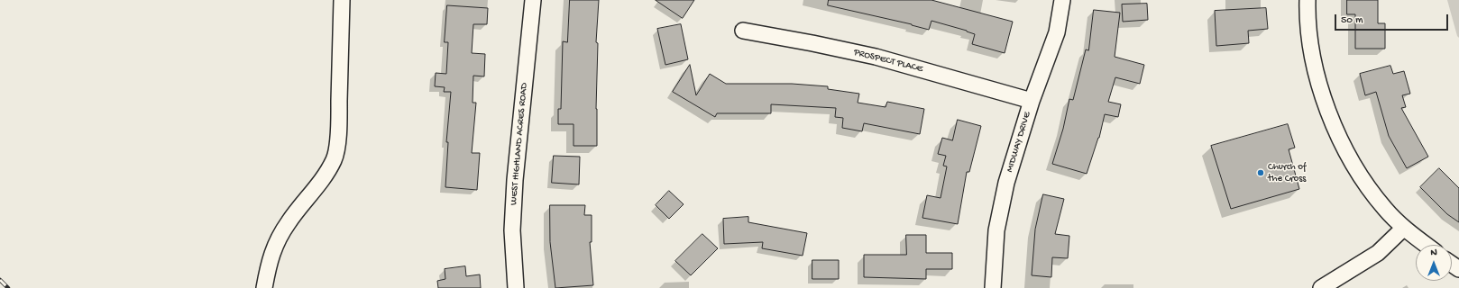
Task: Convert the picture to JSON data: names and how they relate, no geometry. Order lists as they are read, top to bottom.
{
  "streets": {
    "street": ["PROSPECT PLACE", "MIDWAY DRIVE", "WEST HIGHLAND ACRES ROAD"]
  },
  "crossings": [
    ["PROSPECT PLACE", "MIDWAY DRIVE"]
  ],
  "places": ["Church of the Cross"],
  "scale_bar": "50 m",
  "north": "top"
}
